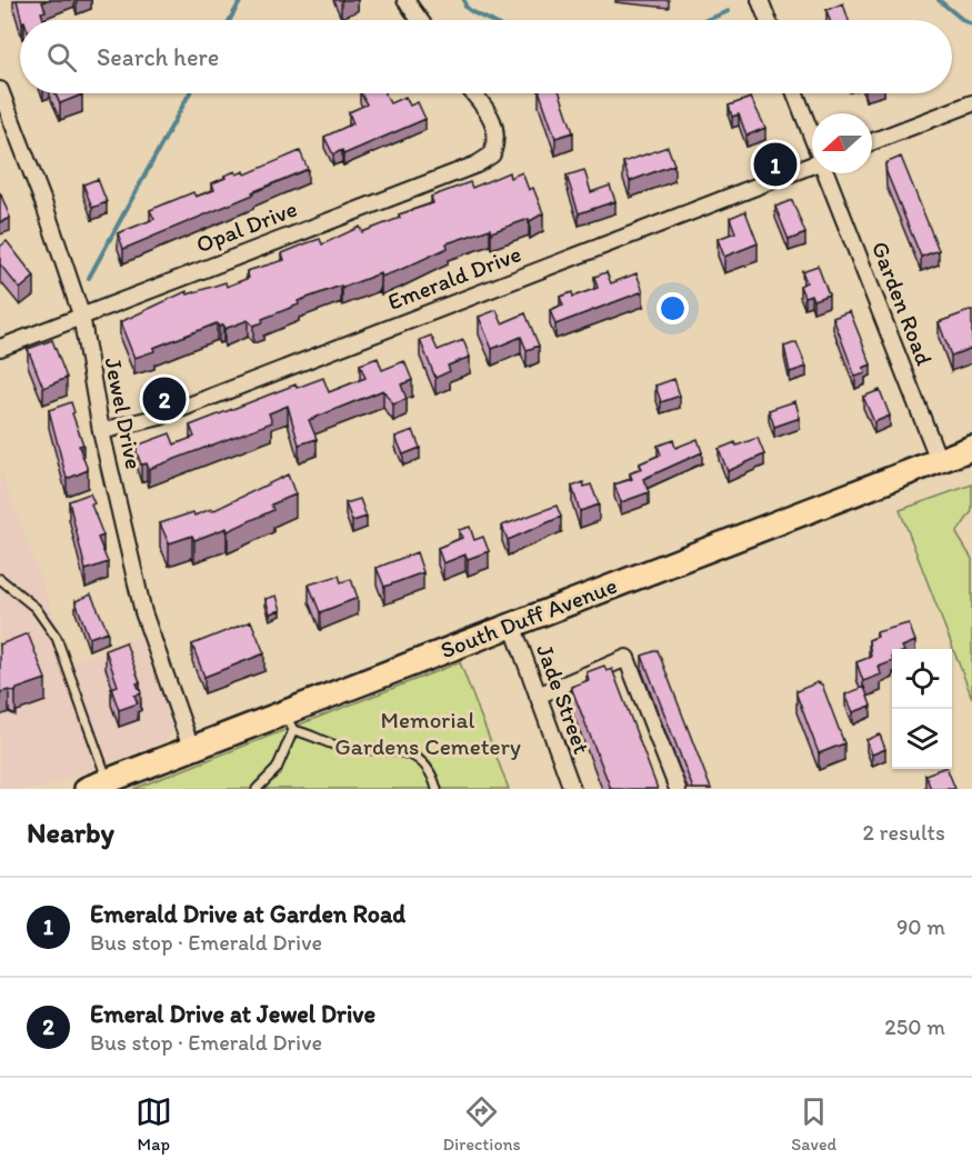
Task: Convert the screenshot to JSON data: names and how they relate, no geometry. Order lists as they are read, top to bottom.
{
  "streets": {
    "main road": ["South Duff Avenue"],
    "street": [
      "Opal Drive",
      "Emerald Drive",
      "Garden Road",
      "Jewel Drive",
      "Jade Street"
    ]
  },
  "crossings": [
    ["Opal Drive", "Jewel Drive"],
    ["Emerald Drive", "Jewel Drive"],
    ["Garden Road", "South Duff Avenue"],
    ["Jewel Drive", "South Duff Avenue"],
    ["South Duff Avenue", "Jade Street"]
  ],
  "parks": ["Memorial Gardens Cemetery"],
  "north": "left",
  "page": {
    "search": "Search here",
    "pins": ["1", "2"],
    "heading": ["Nearby", "2 results"],
    "list": [
      {
        "mark": "1",
        "name": "Emerald Drive at Garden Road",
        "note": "Bus stop · Emerald Drive",
        "value": "90 m"
      },
      {
        "mark": "2",
        "name": "Emeral Drive at Jewel Drive",
        "note": "Bus stop · Emerald Drive",
        "value": "250 m"
      }
    ],
    "nav": ["Map", "Directions", "Saved"]
  }
}
